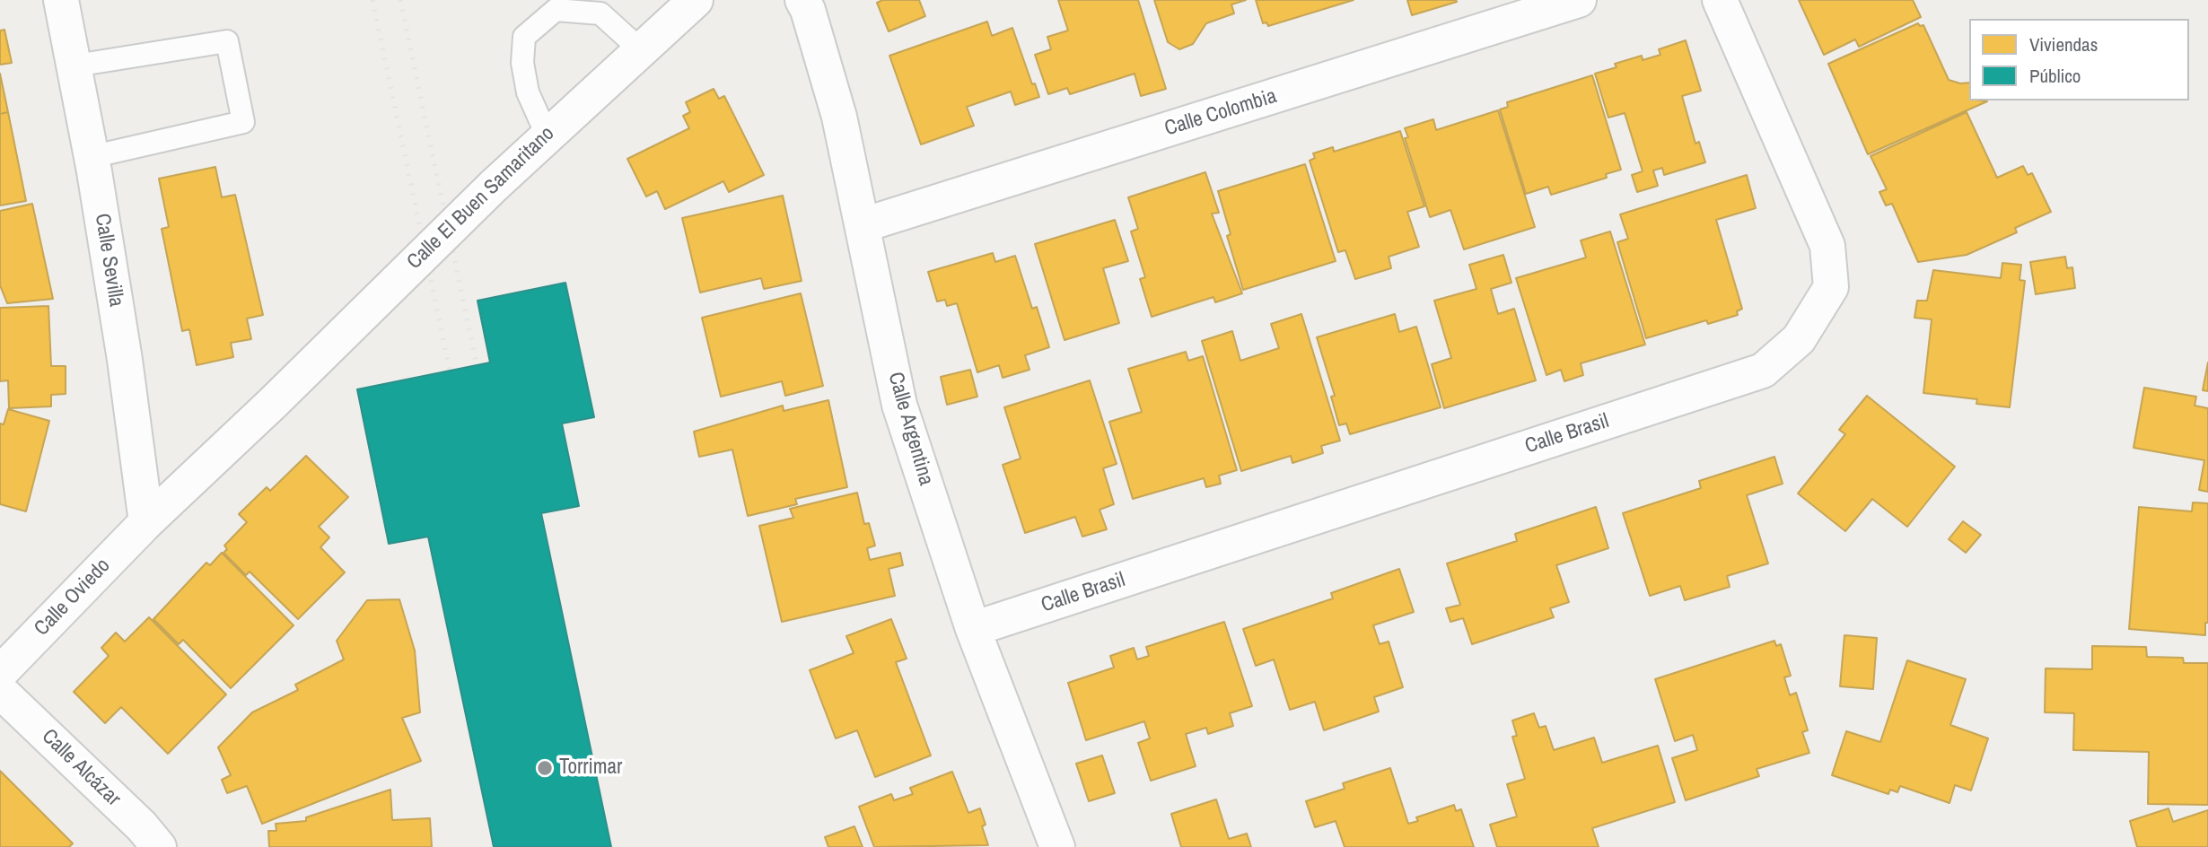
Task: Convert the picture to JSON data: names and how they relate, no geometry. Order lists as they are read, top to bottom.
{
  "streets": {
    "street": [
      "Calle Colombia",
      "Calle El Buen Samaritano",
      "Calle Sevilla",
      "Calle Argentina",
      "Calle Brasil",
      "Calle Oviedo",
      "Calle Alcázar"
    ]
  },
  "crossings": [
    ["Calle Colombia", "Calle Argentina"],
    ["Calle El Buen Samaritano", "Calle Sevilla"],
    ["Calle El Buen Samaritano", "Calle Oviedo"],
    ["Calle Sevilla", "Calle Oviedo"],
    ["Calle Argentina", "Calle Brasil"]
  ],
  "places": ["Torrimar"],
  "legend": ["Viviendas", "Público"]
}
